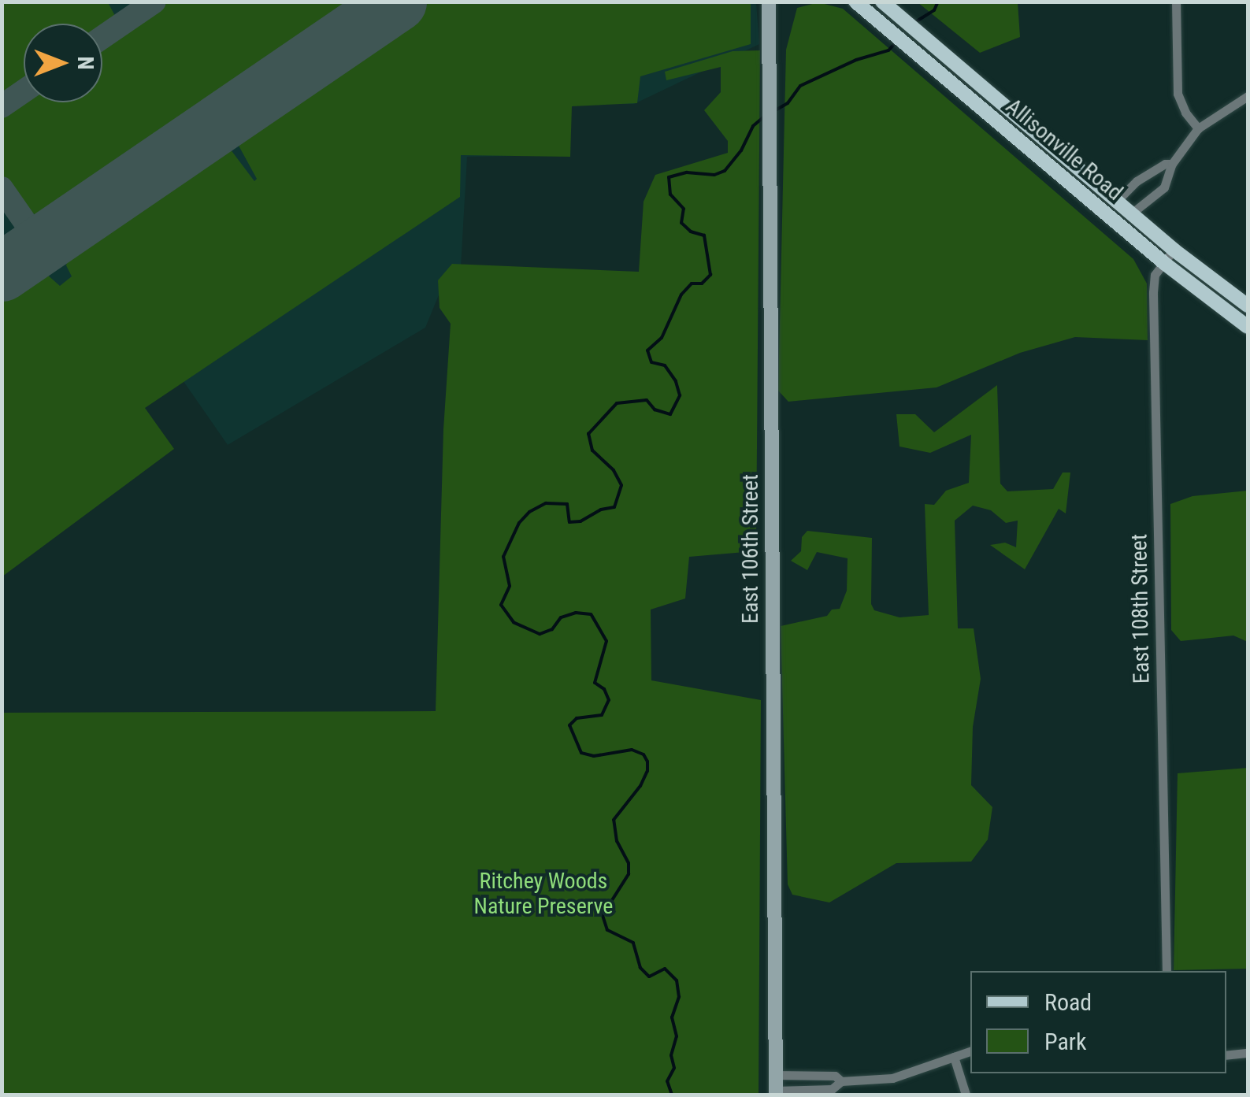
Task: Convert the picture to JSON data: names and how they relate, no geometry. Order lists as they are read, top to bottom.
{
  "streets": {
    "main road": ["Allisonville Road", "East 106th Street"],
    "street": ["East 108th Street"]
  },
  "crossings": [
    ["Allisonville Road", "East 108th Street"]
  ],
  "parks": ["Ritchey Woods Nature Preserve"],
  "legend": ["Road", "Park"],
  "north": "right"
}
